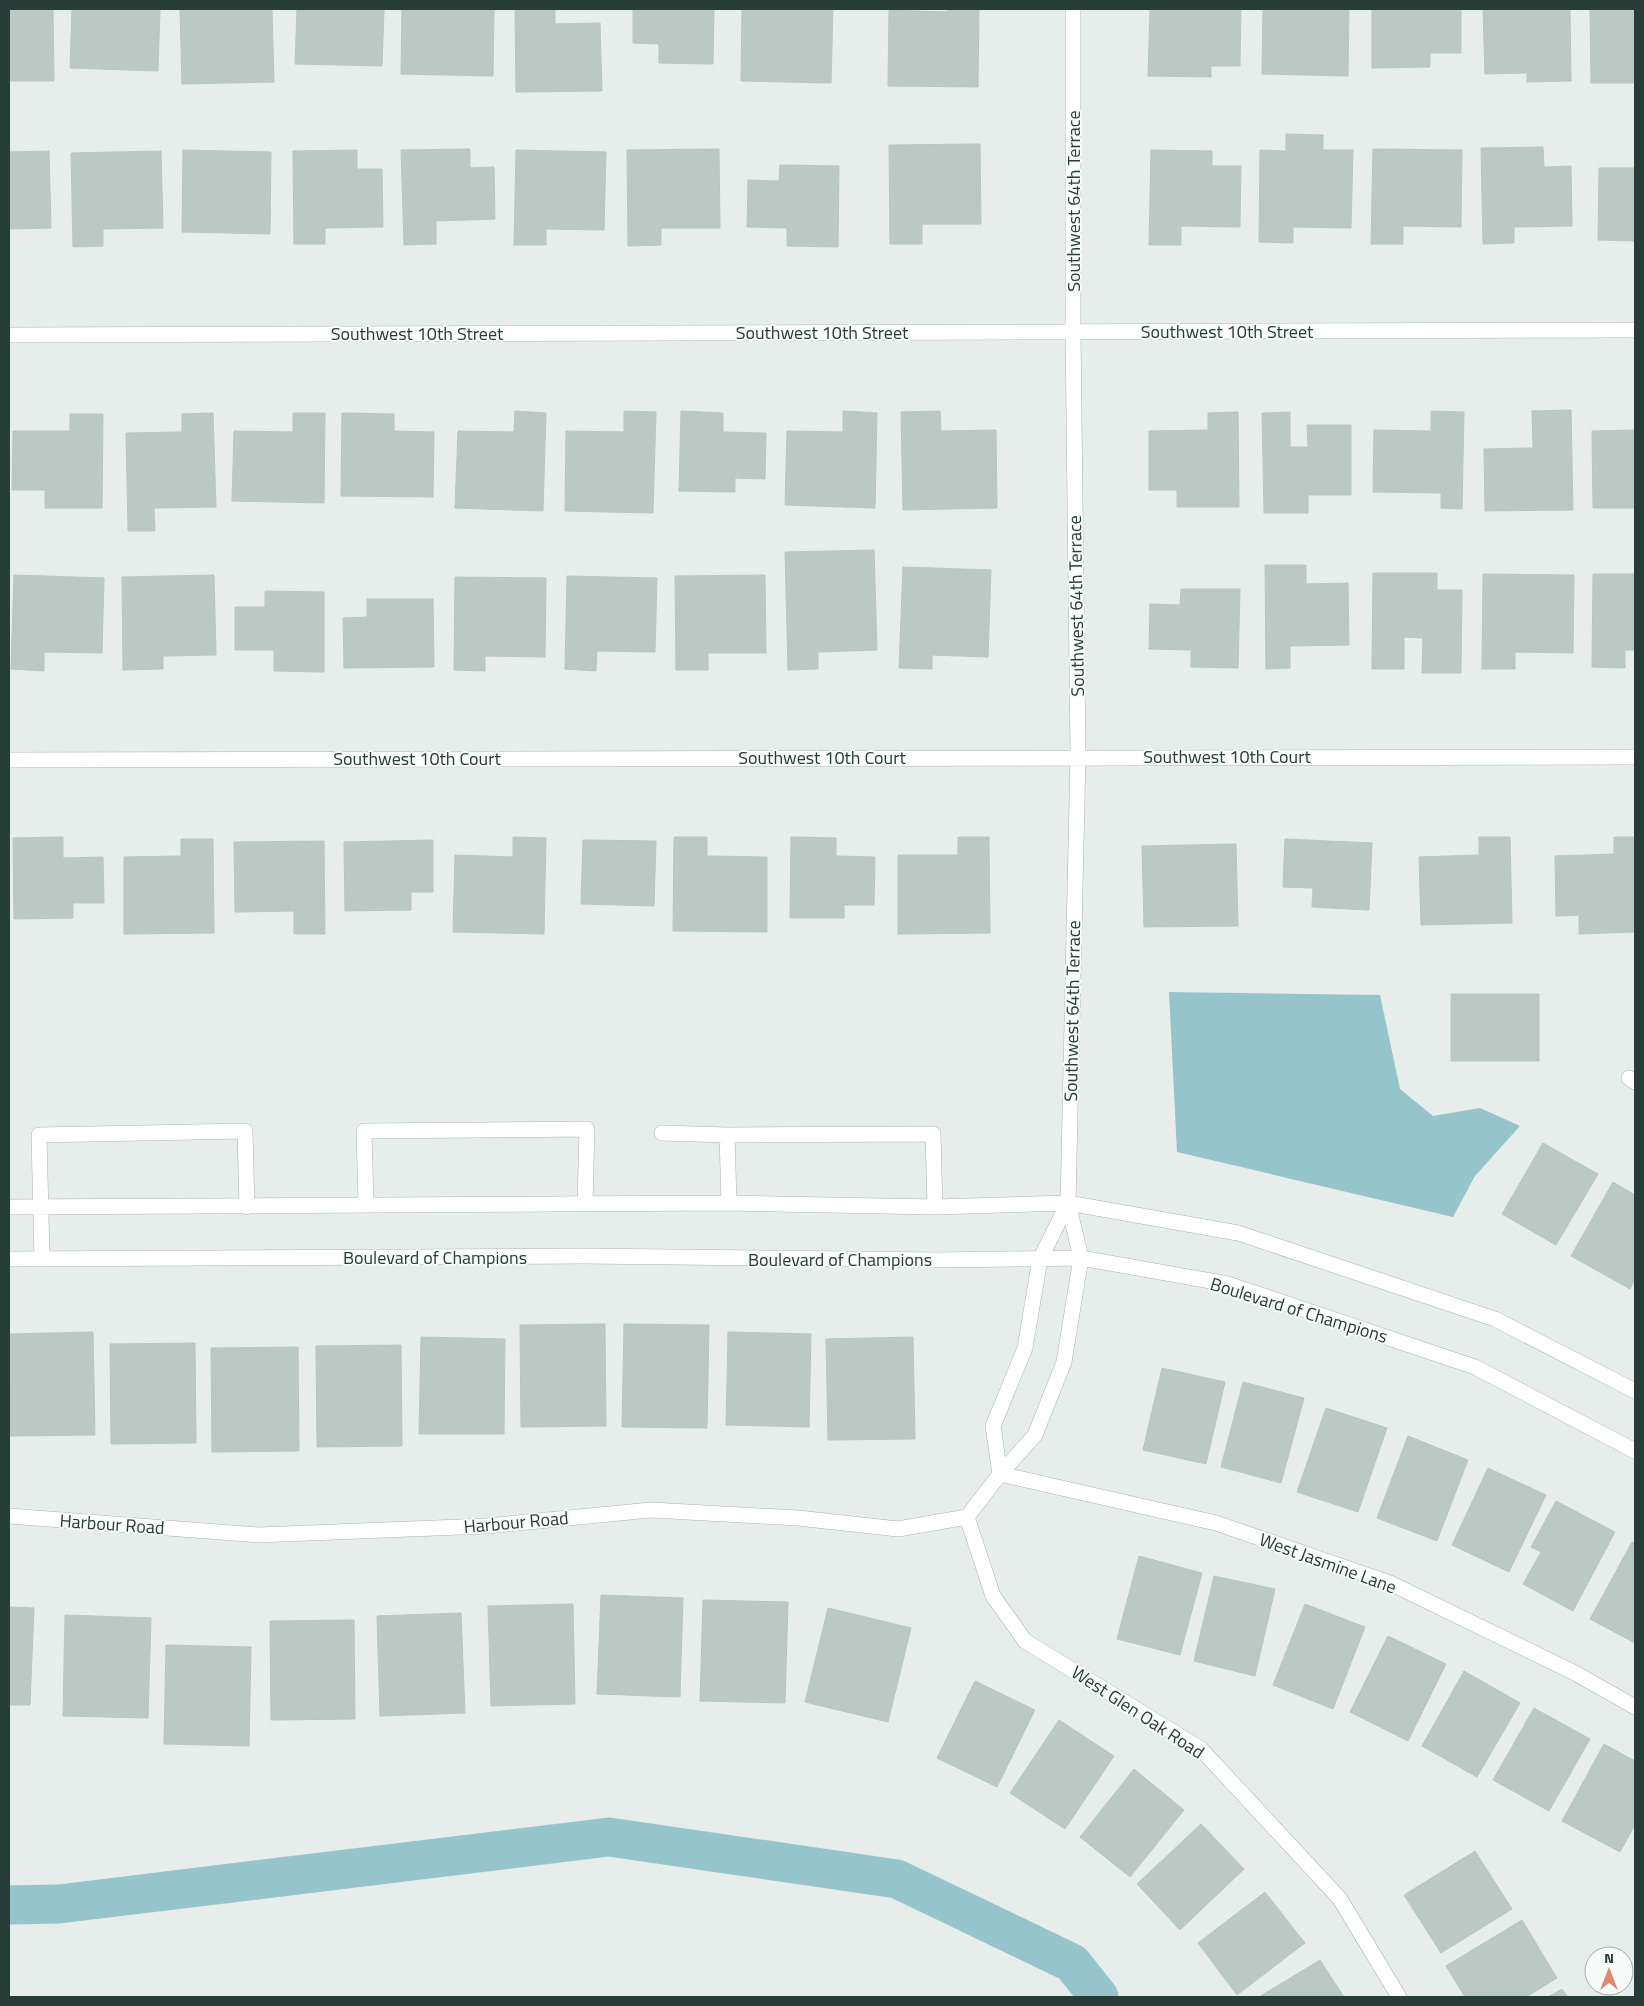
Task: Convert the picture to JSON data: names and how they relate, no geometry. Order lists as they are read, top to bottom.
{
  "streets": {
    "street": [
      "Southwest 64th Terrace",
      "Southwest 10th Street",
      "Southwest 10th Court",
      "Boulevard of Champions",
      "Harbour Road",
      "West Jasmine Lane",
      "West Glen Oak Road"
    ]
  },
  "crossings": [
    ["Southwest 64th Terrace", "Southwest 10th Street"],
    ["Southwest 64th Terrace", "Southwest 10th Court"],
    ["Southwest 64th Terrace", "Boulevard of Champions"],
    ["Harbour Road", "West Glen Oak Road"]
  ],
  "north": "top"
}
